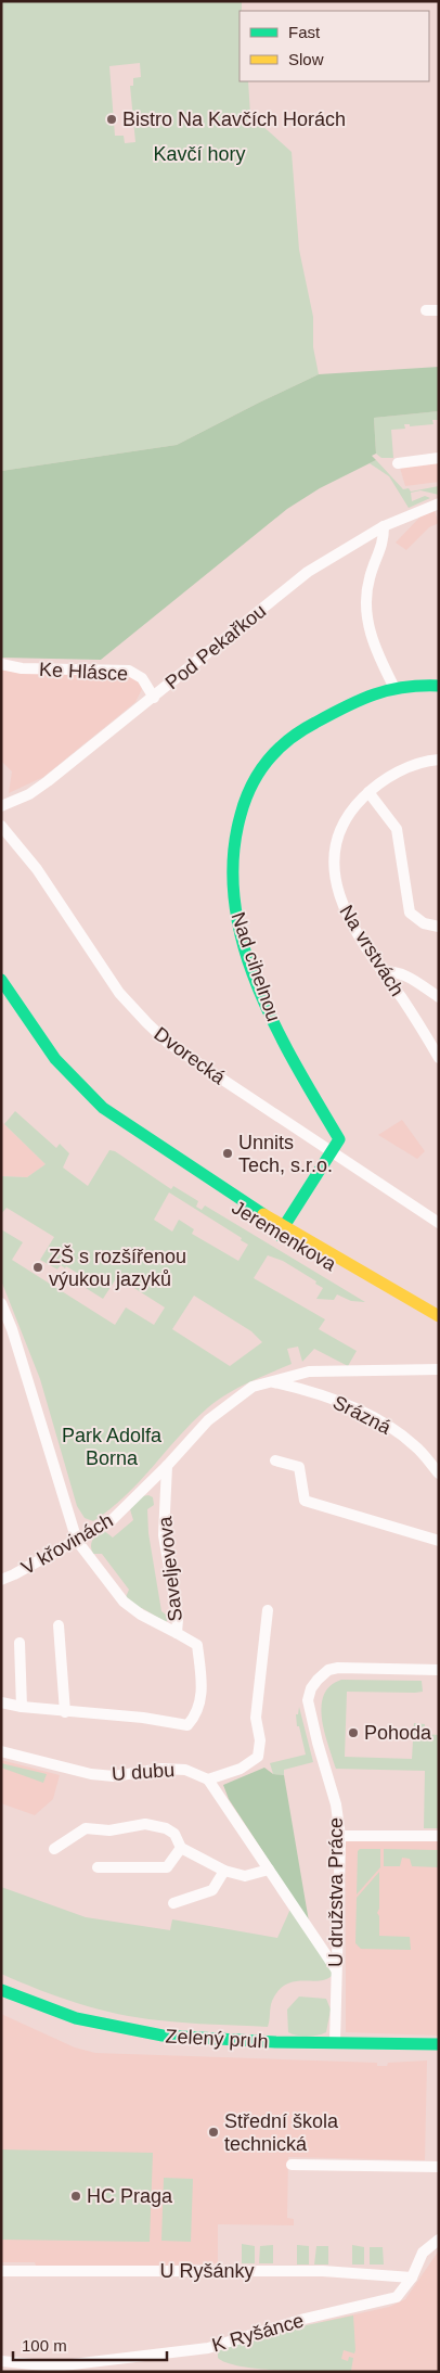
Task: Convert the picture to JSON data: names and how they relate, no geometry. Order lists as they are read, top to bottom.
{
  "streets": {
    "street": [
      "Pod Pekařkou",
      "Ke Hlásce",
      "Na vrstvách",
      "Nad cihelnou",
      "Dvorecká",
      "Jeremenkova",
      "Srázná",
      "V křovinách",
      "Saveljevova",
      "U dubu",
      "U družstva Práce",
      "Zelený pruh",
      "U Ryšánky",
      "K Ryšánce"
    ]
  },
  "crossings": [
    ["Pod Pekařkou", "Ke Hlásce"],
    ["Nad cihelnou", "Dvorecká"],
    ["Nad cihelnou", "Jeremenkova"],
    ["Srázná", "V křovinách"],
    ["V křovinách", "Saveljevova"],
    ["U družstva Práce", "Zelený pruh"],
    ["U Ryšánky", "K Ryšánce"]
  ],
  "parks": ["Kavčí hory", "Park Adolfa Borna"],
  "places": [
    "Bistro Na Kavčích Horách",
    "Unnits Tech, s.r.o.",
    "ZŠ s rozšířenou výukou jazyků",
    "Pohoda",
    "Střední škola technická",
    "HC Praga"
  ],
  "legend": ["Fast", "Slow"],
  "scale_bar": "100 m"
}
